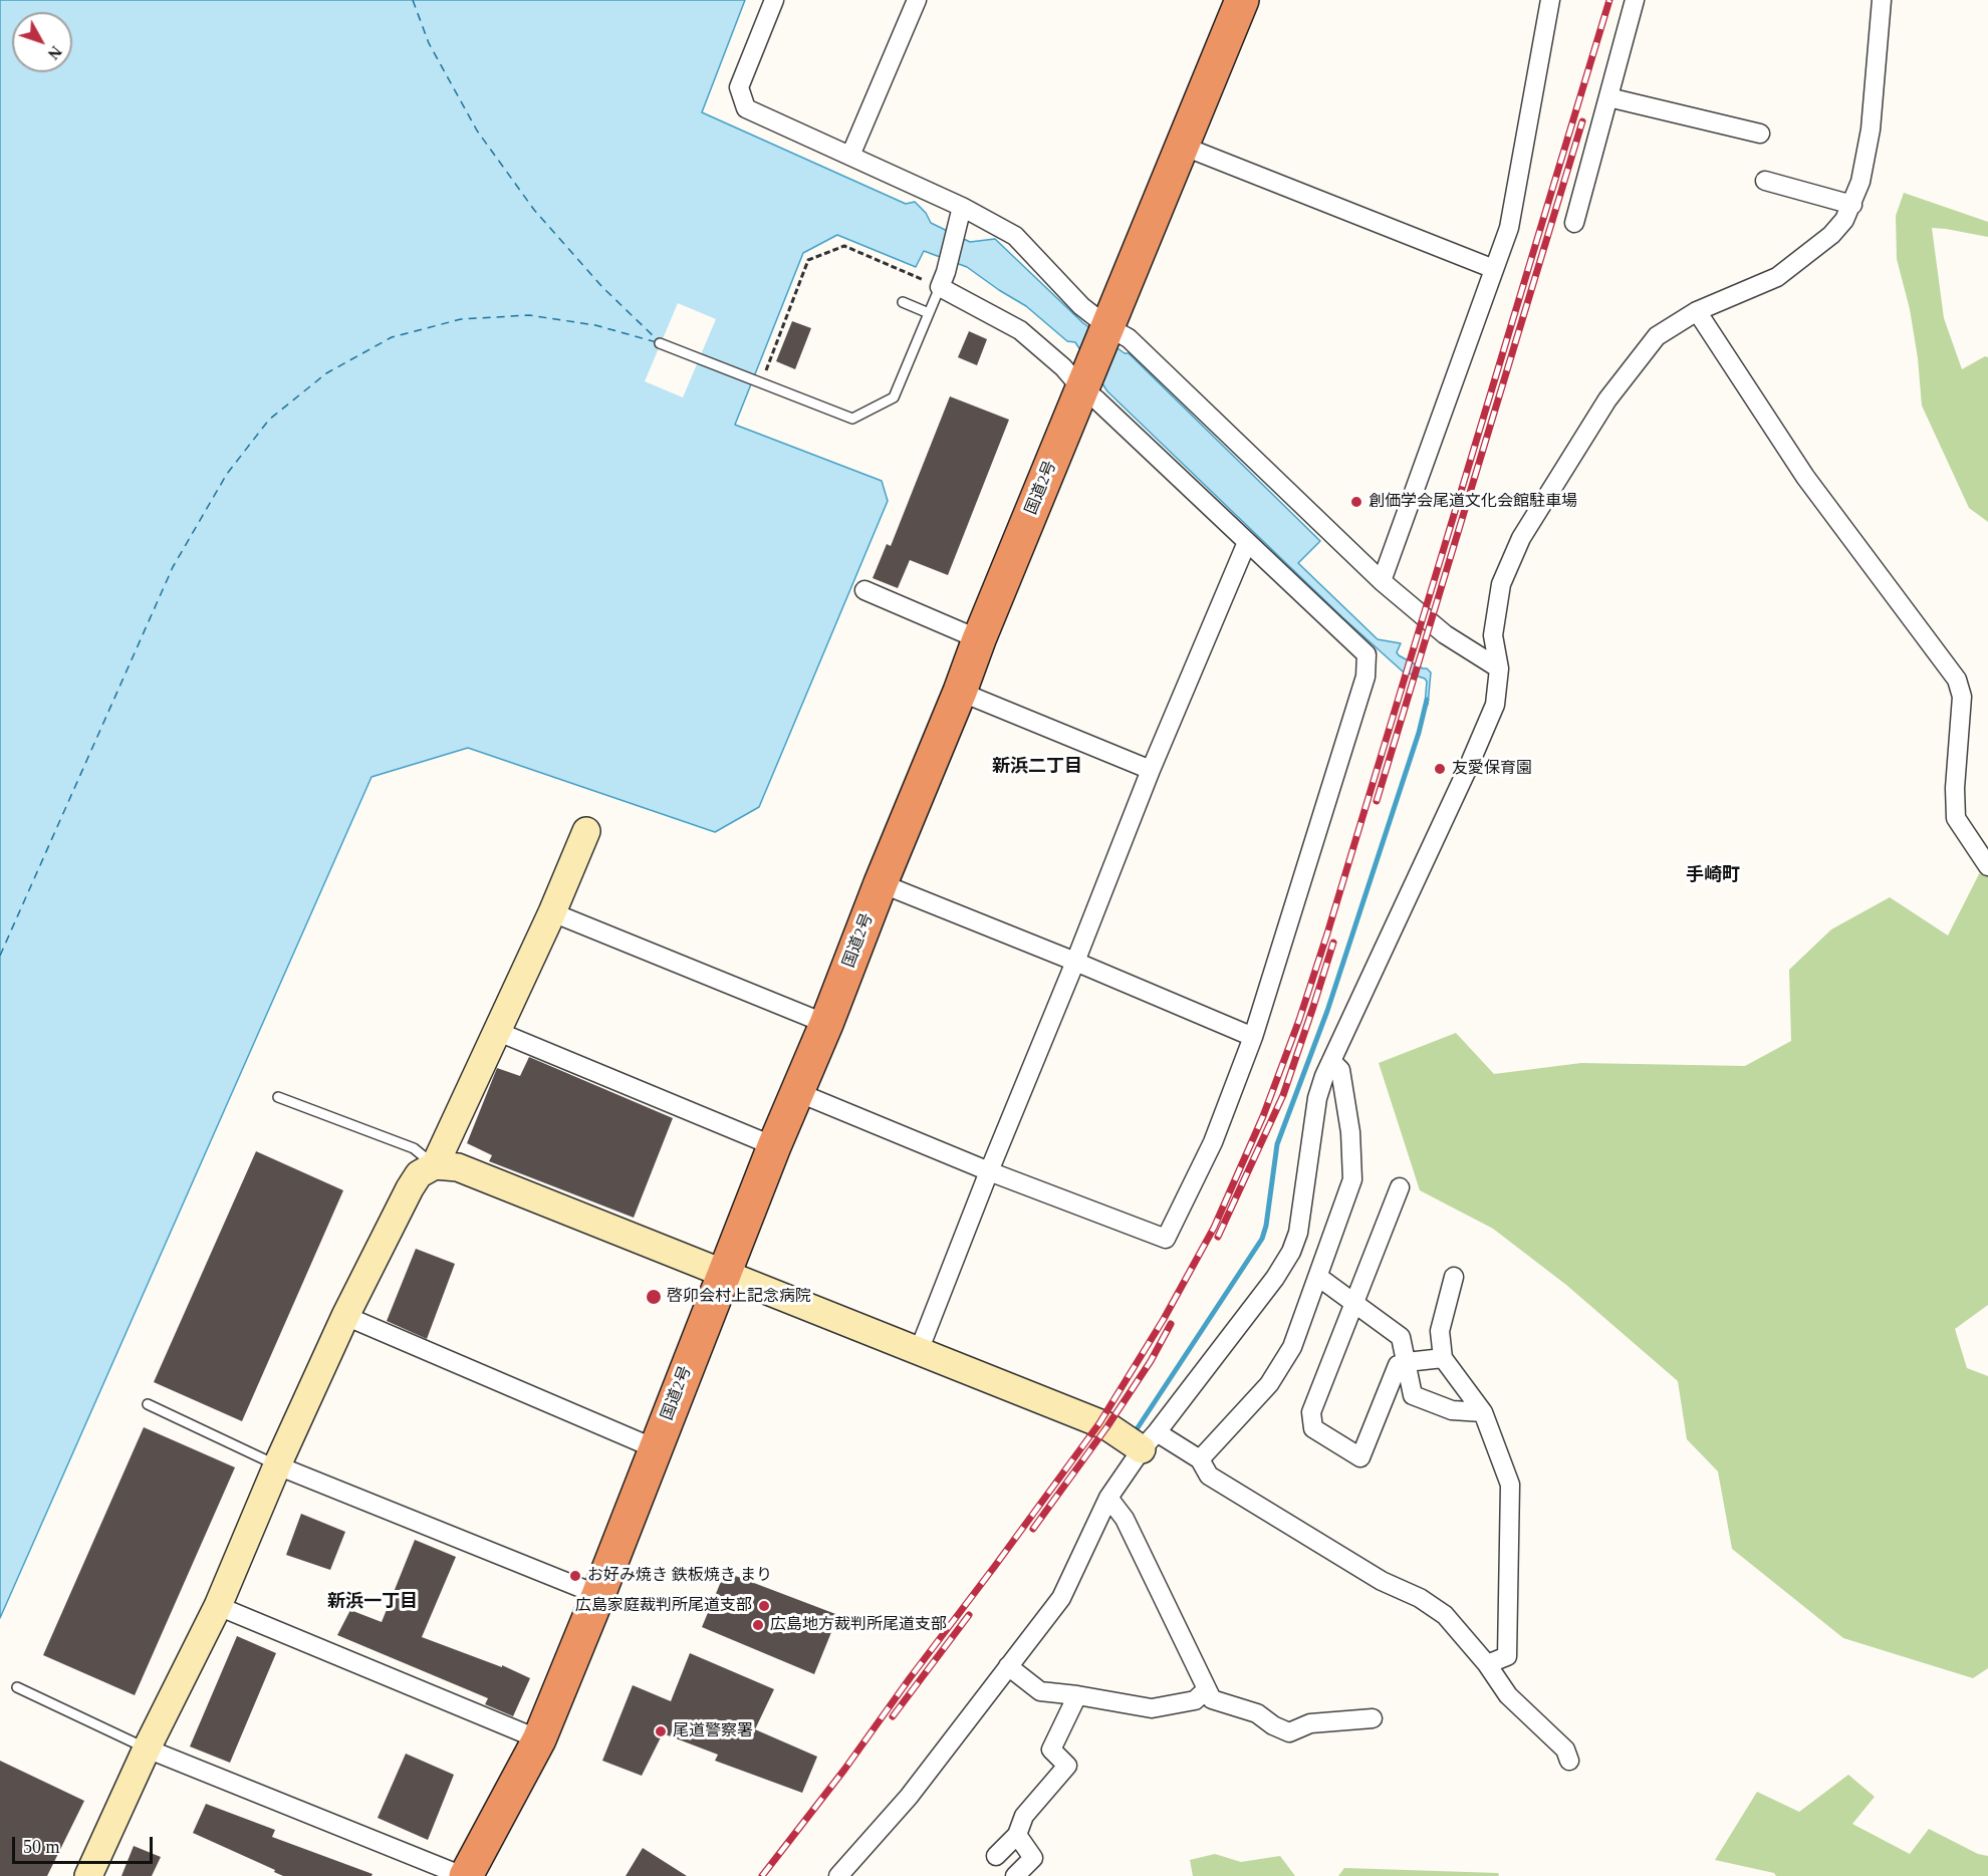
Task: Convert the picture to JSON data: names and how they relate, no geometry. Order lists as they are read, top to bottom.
{
  "streets": {
    "highway": ["国道2号"]
  },
  "districts": ["新浜二丁目", "手崎町", "新浜一丁目"],
  "places": [
    "創価学会尾道文化会館駐車場",
    "友愛保育園",
    "啓卯会村上記念病院",
    "お好み焼き 鉄板焼き まり",
    "広島家庭裁判所尾道支部",
    "広島地方裁判所尾道支部",
    "尾道警察署"
  ],
  "scale_bar": "50 m",
  "north": "bottom right"
}
